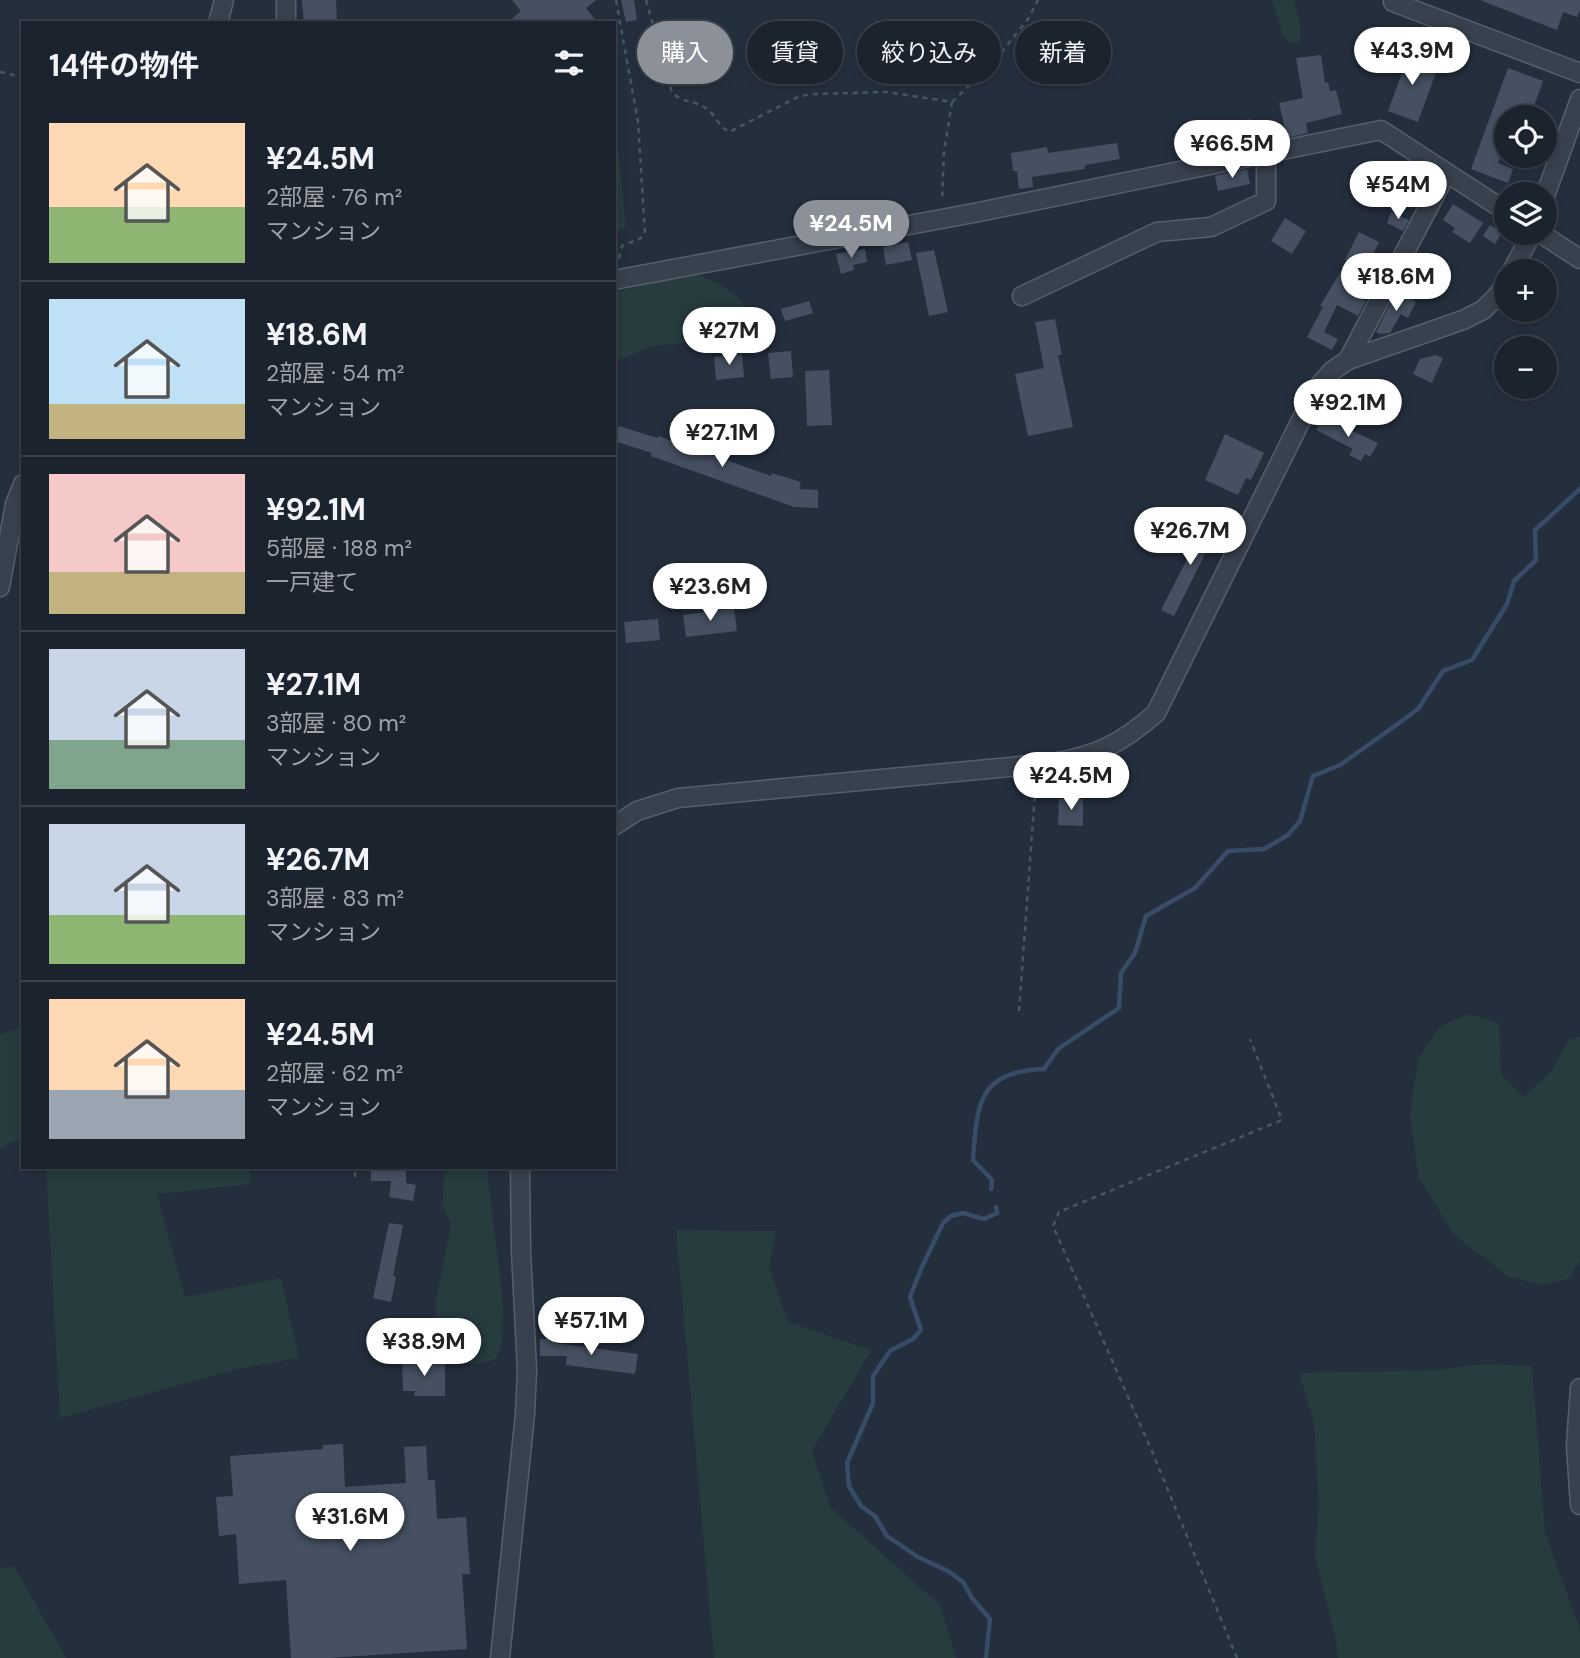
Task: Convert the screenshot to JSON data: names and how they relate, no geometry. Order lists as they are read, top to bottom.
{
  "page": {
    "chip": [
      "購入",
      "賃貸",
      "絞り込み",
      "新着"
    ],
    "heading": "14件の物件",
    "price": [
      "¥43.9M",
      "¥66.5M",
      "¥54M",
      "¥24.5M",
      "¥18.6M",
      "¥27M",
      "¥92.1M",
      "¥27.1M",
      "¥26.7M",
      "¥23.6M",
      "¥24.5M",
      "¥57.1M",
      "¥38.9M",
      "¥31.6M"
    ],
    "map_buttons": ["+", "−"],
    "list": [
      {
        "name": "¥24.5M",
        "note": "2部屋 · 76 m² · マンション"
      },
      {
        "name": "¥18.6M",
        "note": "2部屋 · 54 m² · マンション"
      },
      {
        "name": "¥92.1M",
        "note": "5部屋 · 188 m² · 一戸建て"
      },
      {
        "name": "¥27.1M",
        "note": "3部屋 · 80 m² · マンション"
      },
      {
        "name": "¥26.7M",
        "note": "3部屋 · 83 m² · マンション"
      },
      {
        "name": "¥24.5M",
        "note": "2部屋 · 62 m² · マンション"
      }
    ]
  }
}
